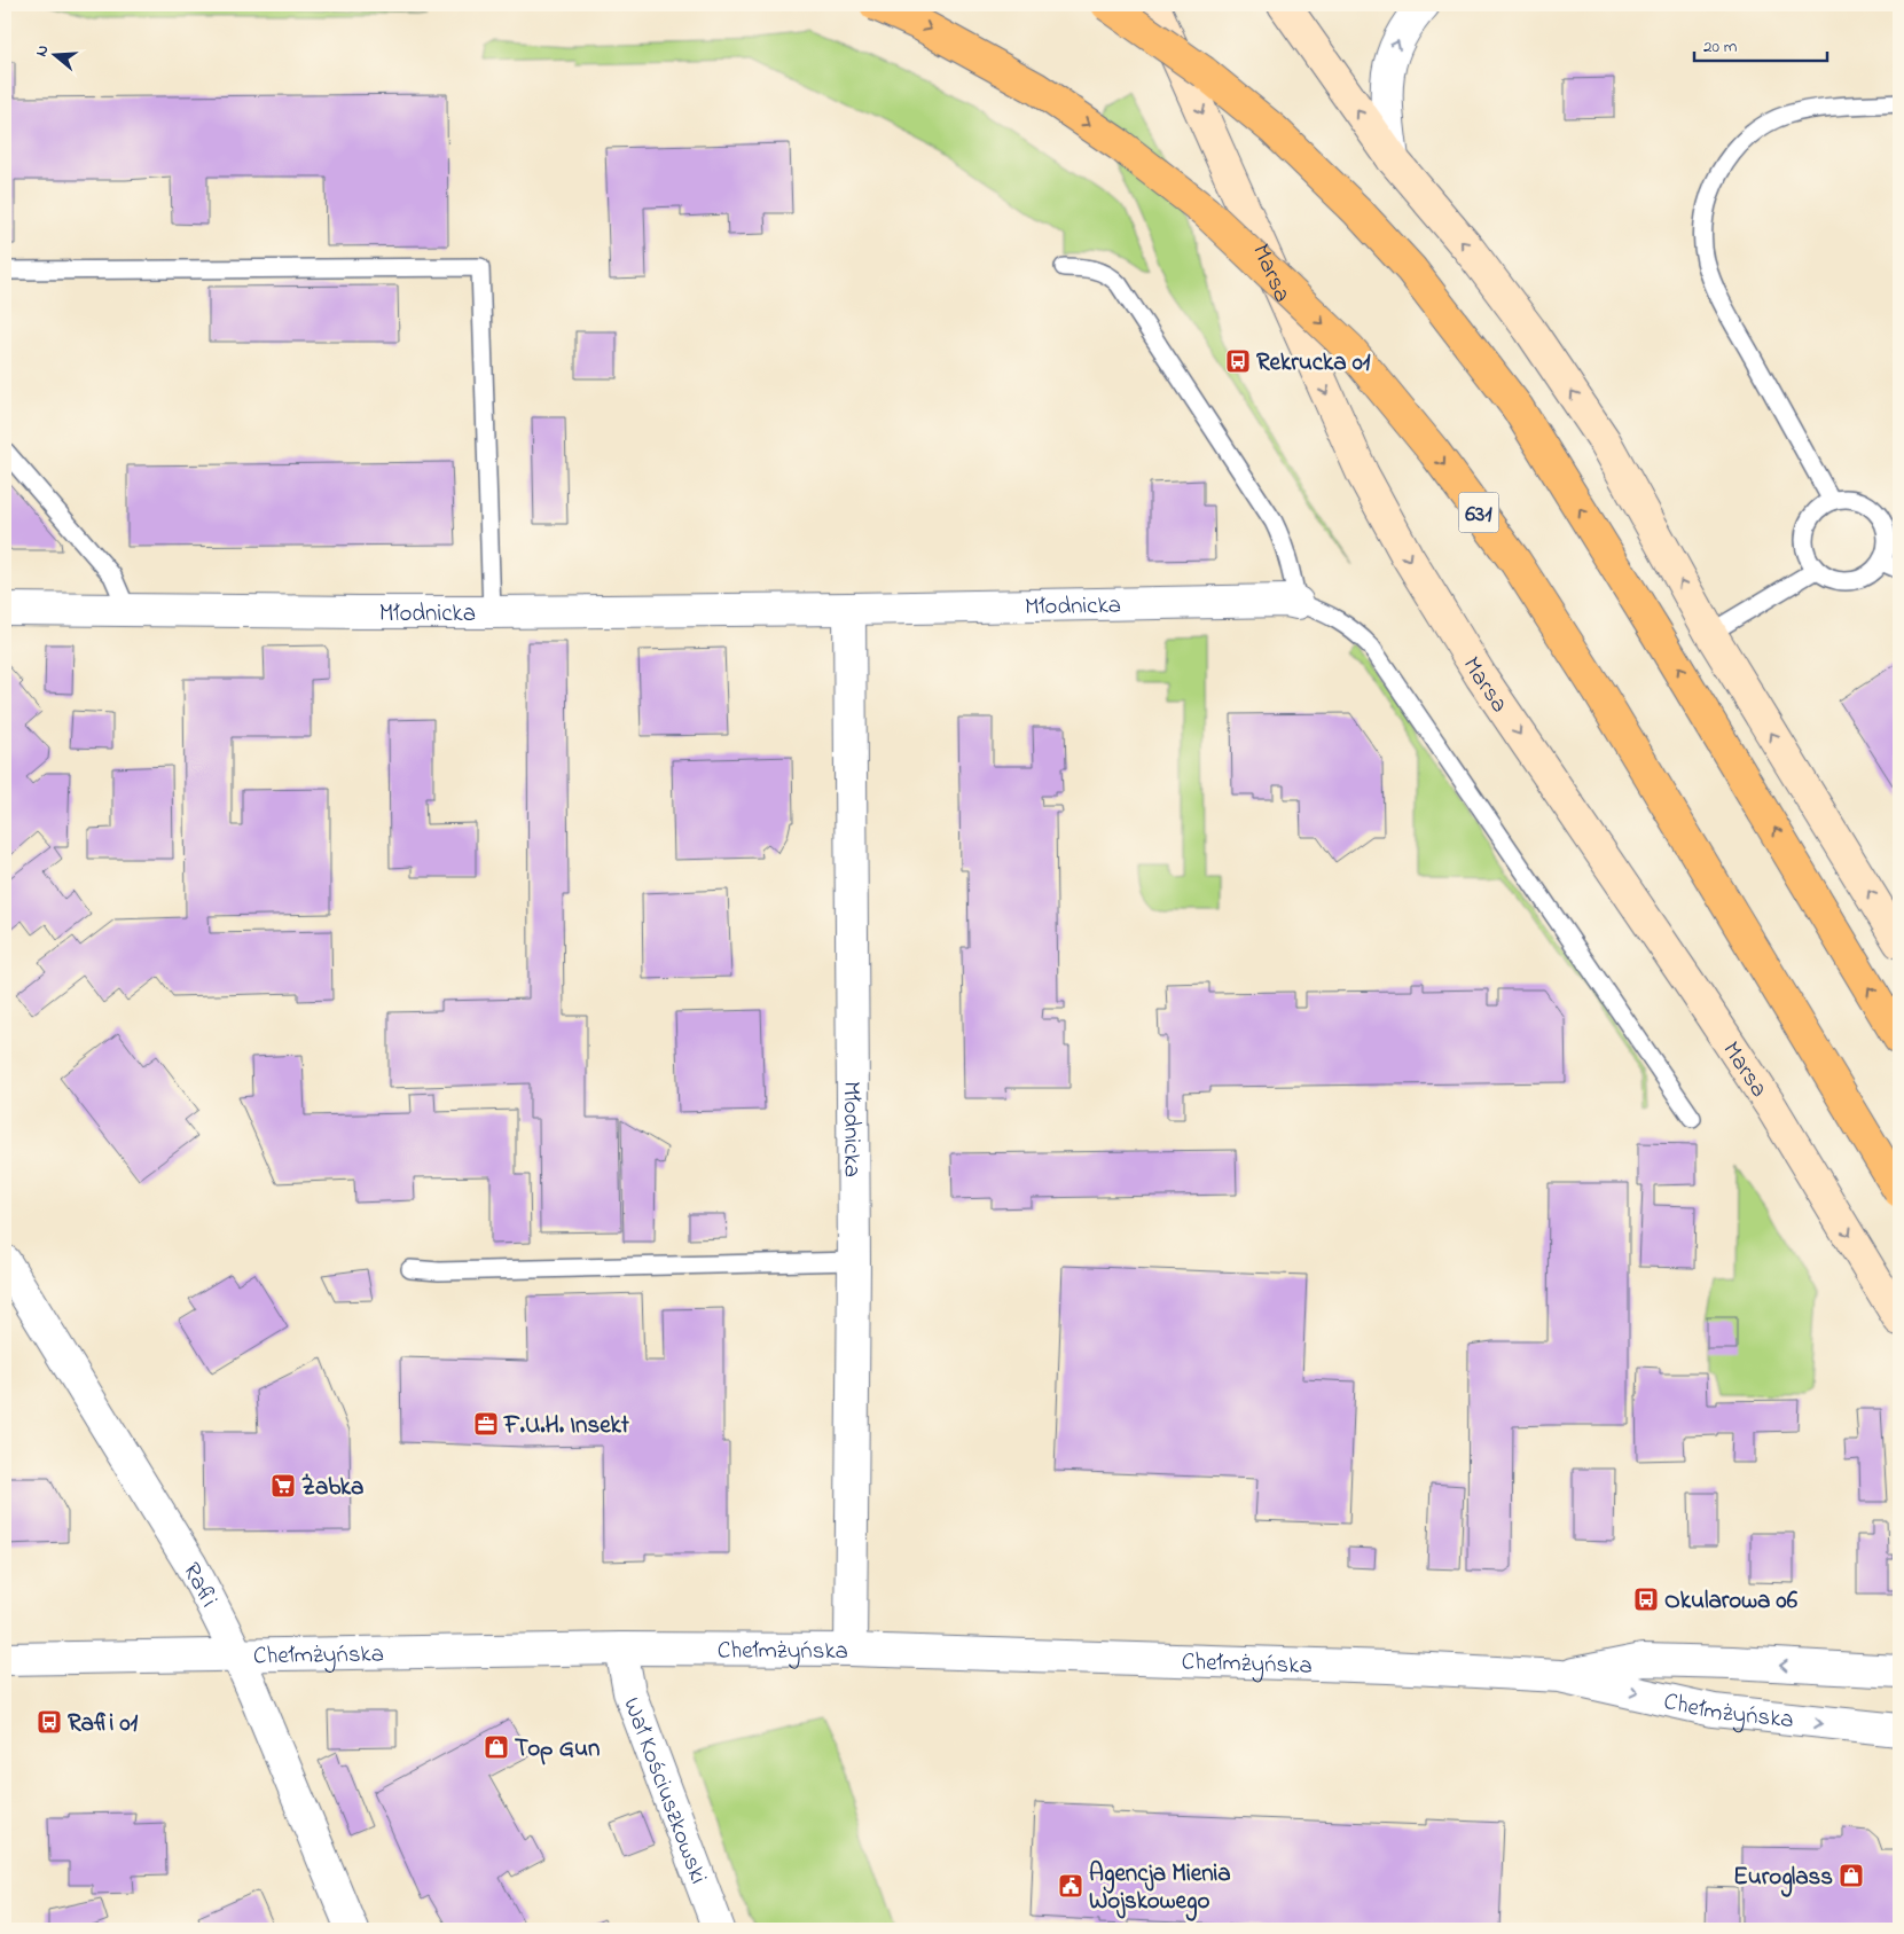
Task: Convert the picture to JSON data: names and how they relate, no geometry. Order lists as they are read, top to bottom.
{
  "streets": {
    "main road": ["Marsa", "631"],
    "street": [
      "Młodnicka",
      "Rafii",
      "Chełmżyńska",
      "Wał Kościuszkowski"
    ]
  },
  "crossings": [
    ["Młodnicka", "Chełmżyńska"],
    ["Rafii", "Chełmżyńska"],
    ["Chełmżyńska", "Wał Kościuszkowski"]
  ],
  "places": {
    "bus stop": ["Rekrucka 01", "Okularowa 06", "Rafii 01"],
    "office": ["F.U.H. Insekt"],
    "supermarket": ["Żabka"],
    "shop": ["Top Gun", "Euroglass"],
    "public building": ["Agencja Mienia Wojskowego"]
  },
  "scale_bar": "20 m",
  "north": "left"
}
